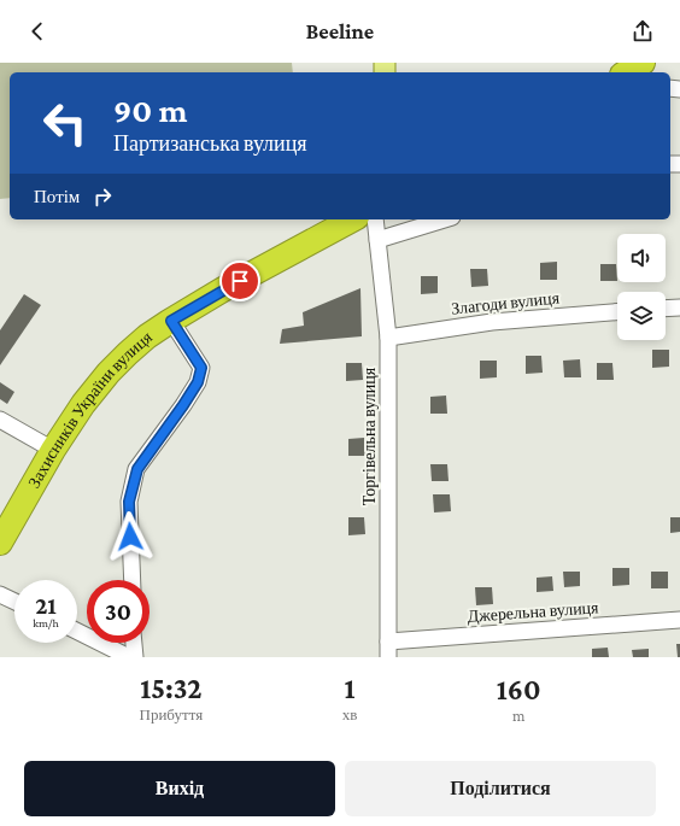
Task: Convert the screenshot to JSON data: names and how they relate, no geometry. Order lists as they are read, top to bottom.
{
  "streets": {
    "highway": ["Захисників України вулиця"],
    "street": ["Злагоди вулиця", "Торгівельна вулиця", "Джерельна вулиця"]
  },
  "crossings": [
    ["Злагоди вулиця", "Торгівельна вулиця"],
    ["Торгівельна вулиця", "Джерельна вулиця"]
  ],
  "page": {
    "header": "Beeline",
    "turn": ["90 m", "Партизанська вулиця"],
    "then": "Потім",
    "speed": "21 km/h",
    "limit": "30",
    "eta": [
      "15:32",
      "Прибуття",
      "1",
      "хв",
      "160",
      "m"
    ],
    "buttons": ["Вихід", "Поділитися"]
  }
}
